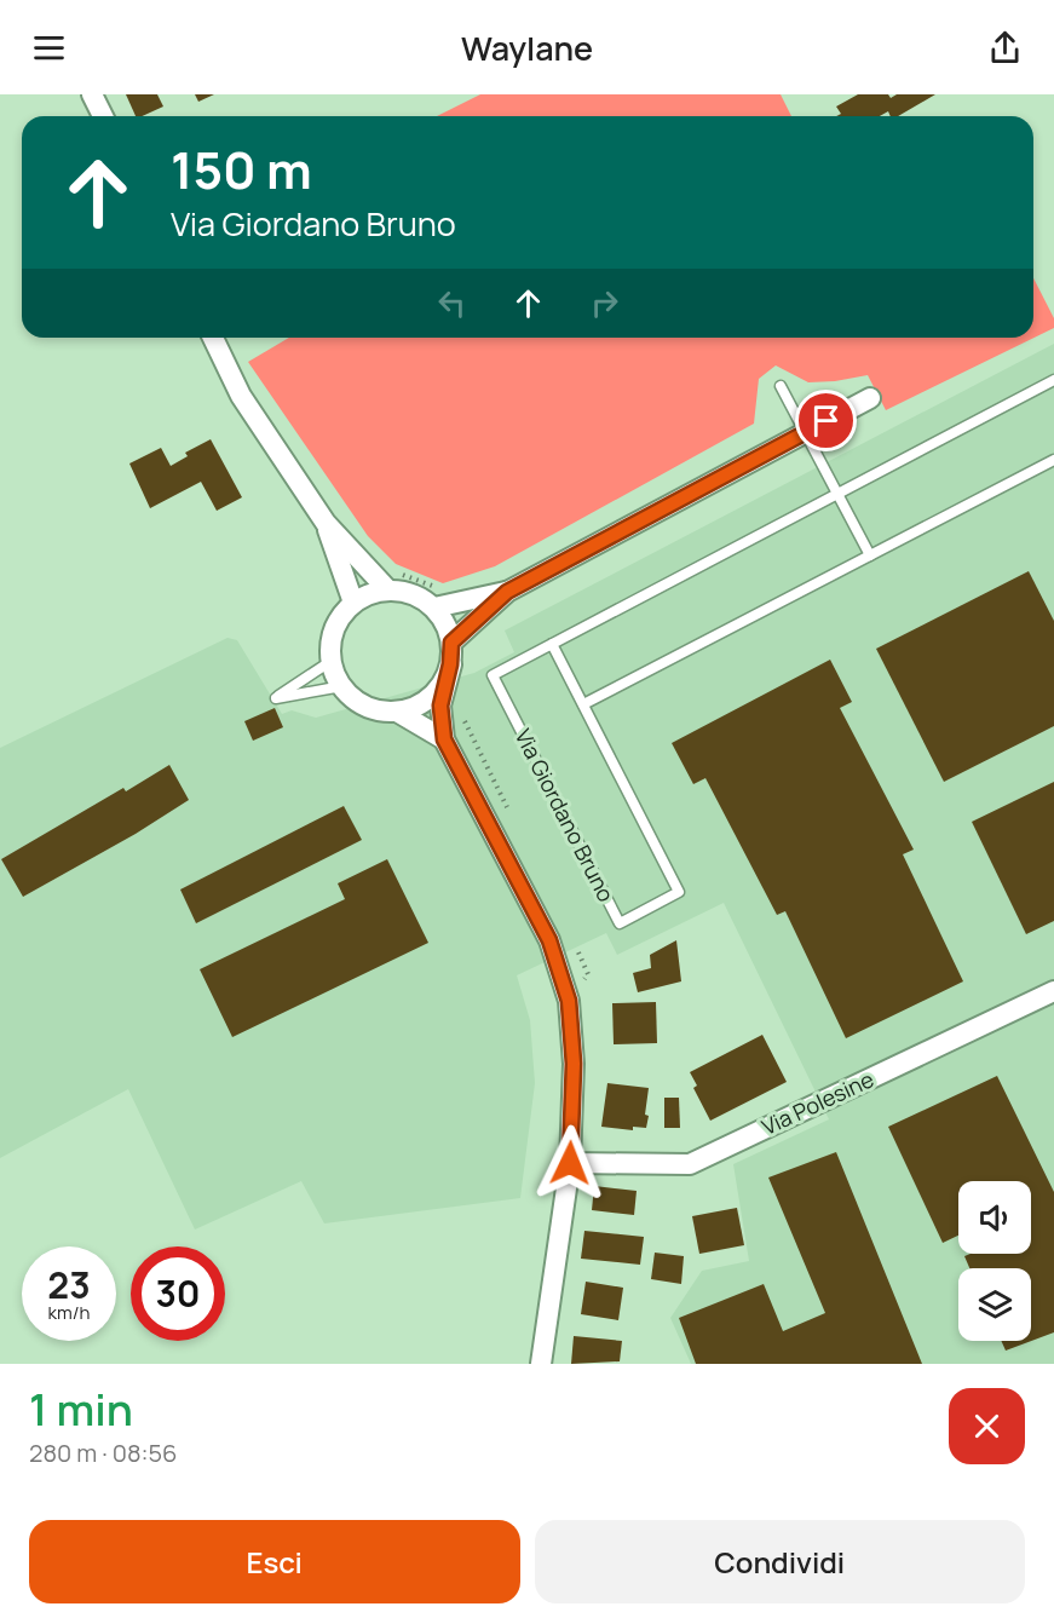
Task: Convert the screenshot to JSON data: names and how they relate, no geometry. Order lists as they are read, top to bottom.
{
  "streets": {
    "street": ["Via Polesine"],
    "lane": ["Via Giordano Bruno"]
  },
  "page": {
    "header": "Waylane",
    "turn": ["150 m", "Via Giordano Bruno"],
    "speed": "23 km/h",
    "limit": "30",
    "heading": ["1 min", "280 m · 08:56"],
    "buttons": ["Esci", "Condividi"]
  }
}
